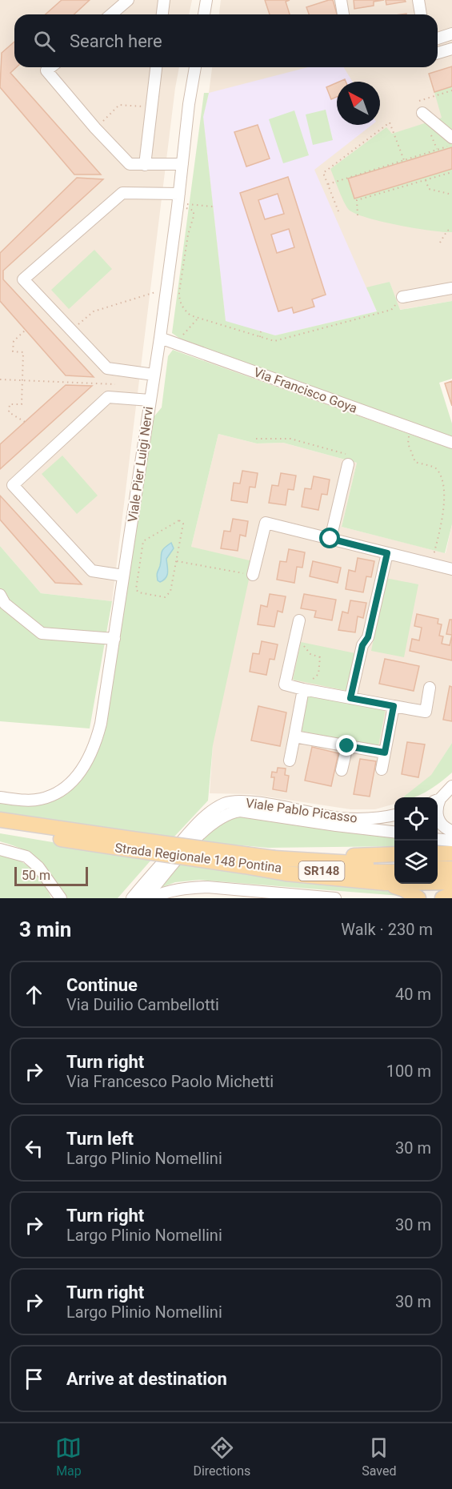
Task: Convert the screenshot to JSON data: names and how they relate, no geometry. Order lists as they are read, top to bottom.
{
  "streets": {
    "main road": ["Strada Regionale 148 Pontina", "SR148"],
    "street": ["Via Francisco Goya", "Viale Pier Luigi Nervi", "Viale Pablo Picasso"]
  },
  "crossings": [
    ["Via Francisco Goya", "Viale Pier Luigi Nervi"]
  ],
  "scale_bar": "50 m",
  "north": "top left",
  "page": {
    "search": "Search here",
    "scale": "50 m",
    "heading": ["3 min", "Walk · 230 m"],
    "list": [
      ["Continue", "Via Duilio Cambellotti", "40 m"],
      ["Turn right", "Via Francesco Paolo Michetti", "100 m"],
      ["Turn left", "Largo Plinio Nomellini", "30 m"],
      ["Turn right", "Largo Plinio Nomellini", "30 m"],
      ["Turn right", "Largo Plinio Nomellini", "30 m"],
      "Arrive at destination"
    ],
    "nav": ["Map", "Directions", "Saved"]
  }
}
